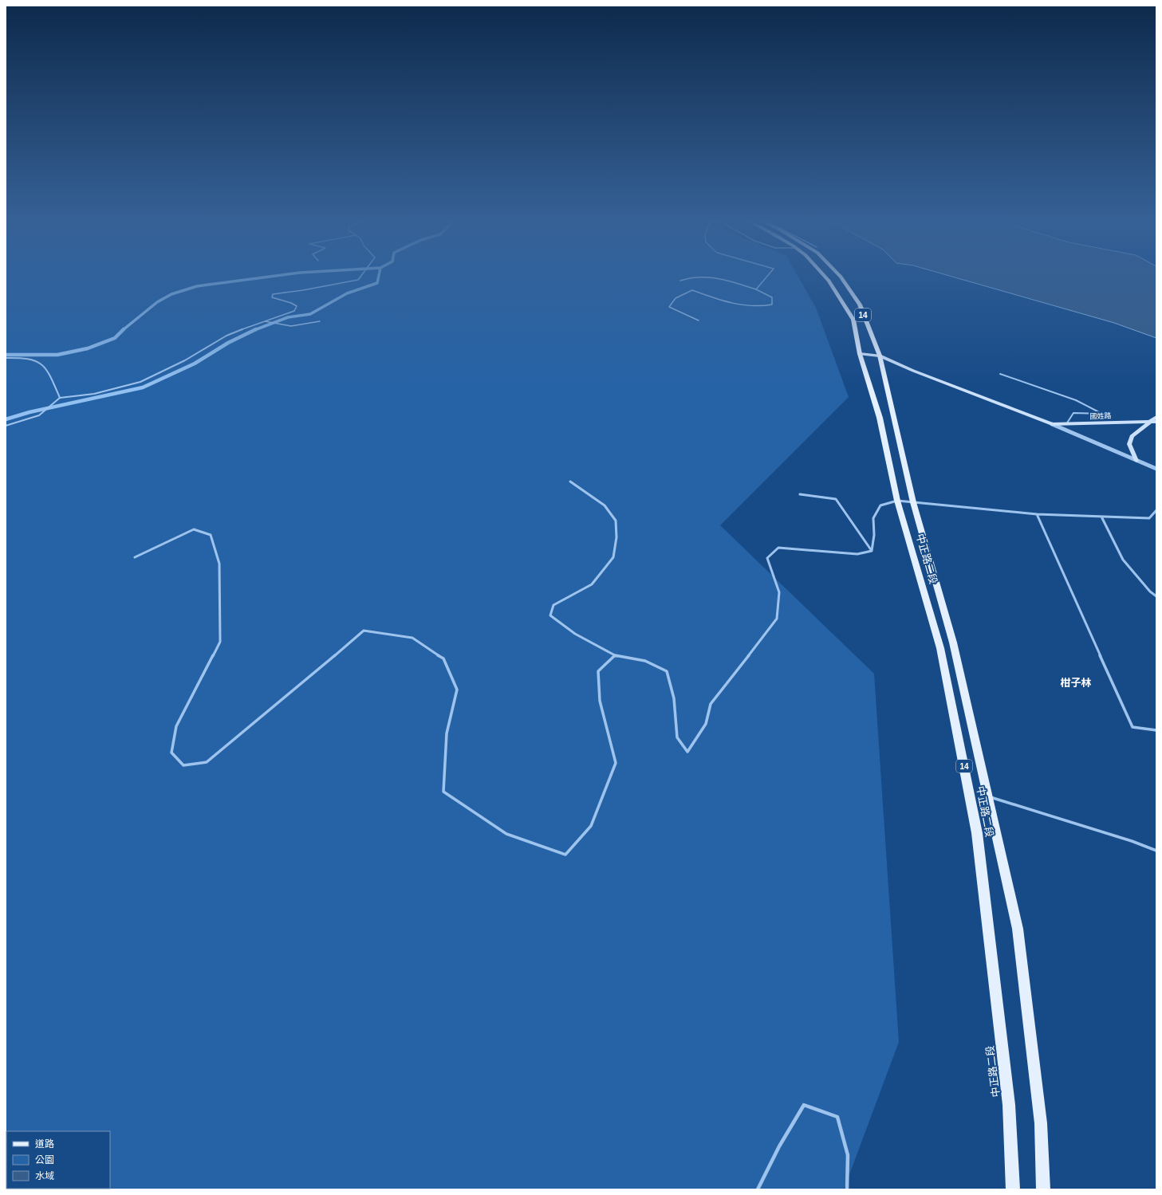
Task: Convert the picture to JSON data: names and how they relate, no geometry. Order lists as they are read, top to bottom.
{
  "streets": {
    "main road": ["14", "國姓路", "中正路二段"]
  },
  "districts": ["柑子林"],
  "legend": ["道路", "公園", "水域"]
}
